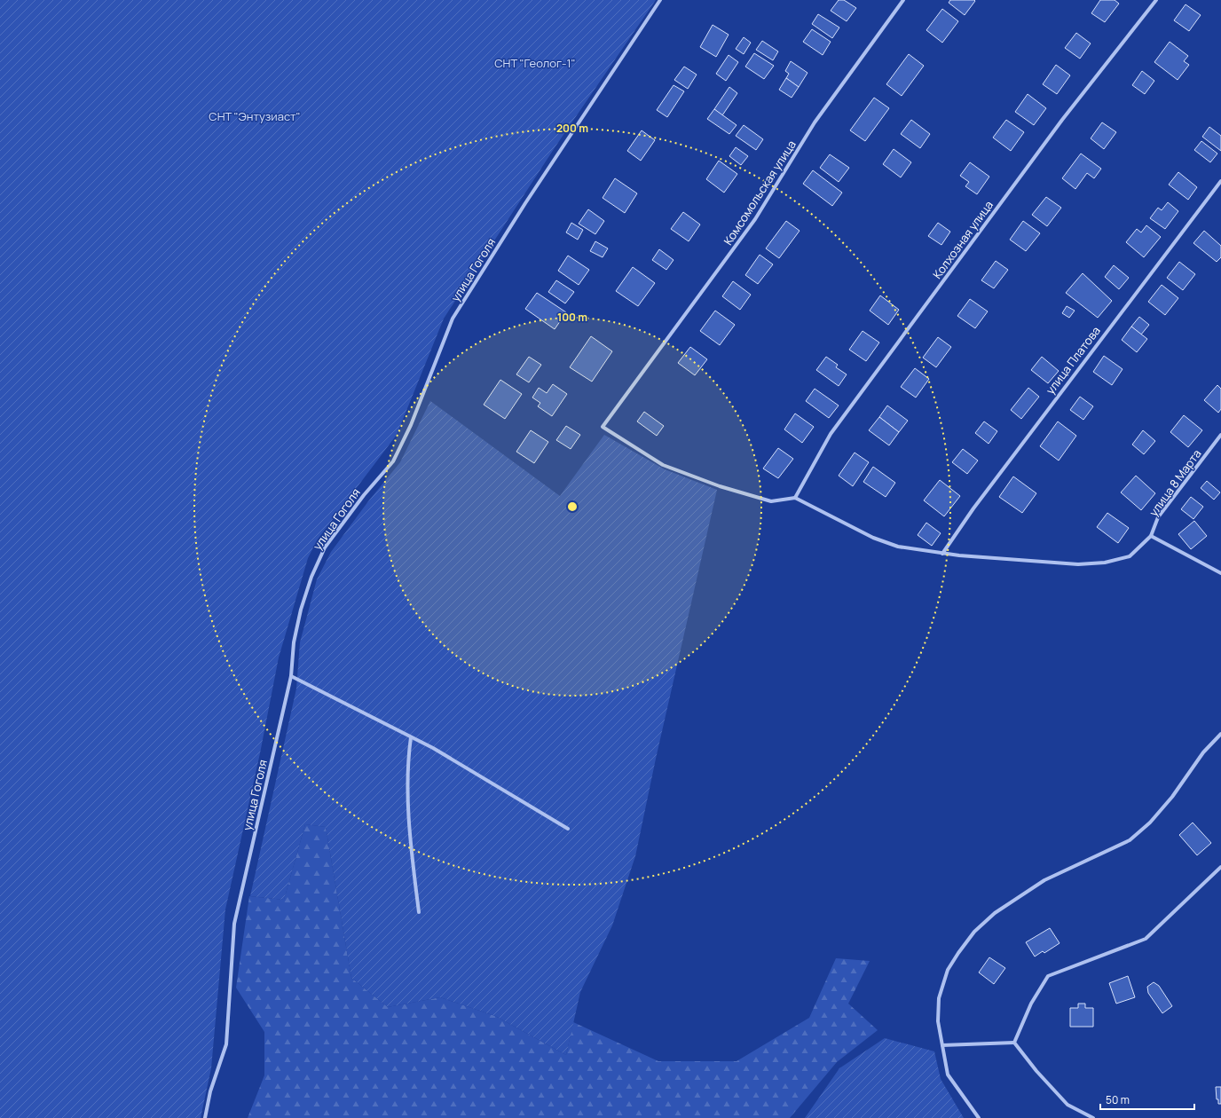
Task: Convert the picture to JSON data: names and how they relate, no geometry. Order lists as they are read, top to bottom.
{
  "streets": {
    "street": [
      "Комсомольская улица",
      "Колхозная улица",
      "улица Гоголя",
      "улица Платова",
      "улица 8 Марта"
    ]
  },
  "crossings": [
    ["Комсомольская улица", "Колхозная улица"],
    ["улица Платова", "улица 8 Марта"]
  ],
  "parks": ["СНТ \"Геолог-1\"", "СНТ \"Энтузиаст\""],
  "scale_bar": "50 m",
  "rings": ["200 m", "100 m"]
}
